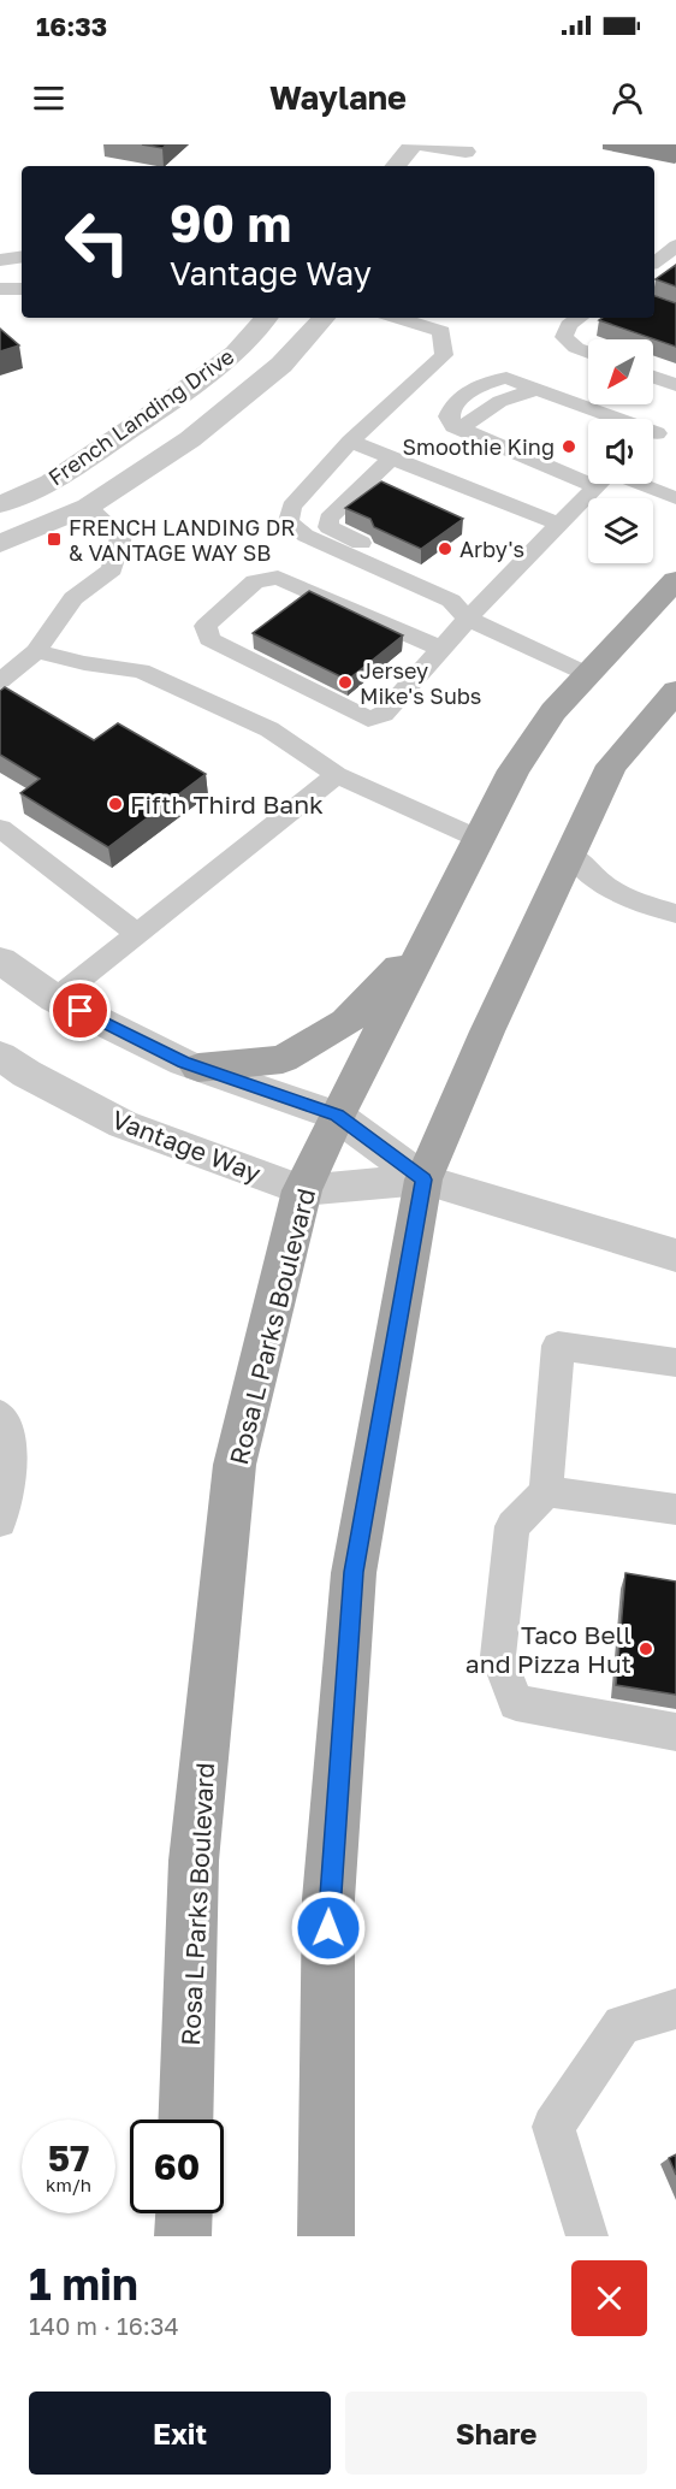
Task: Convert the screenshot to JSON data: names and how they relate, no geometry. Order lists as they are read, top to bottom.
{
  "streets": {
    "main road": ["Rosa L Parks Boulevard"],
    "street": ["French Landing Drive", "Vantage Way"]
  },
  "crossings": [
    ["Vantage Way", "Rosa L Parks Boulevard"]
  ],
  "places": {
    "other": [
      "Smoothie King",
      "Arby's",
      "Jersey Mike's Subs",
      "Fifth Third Bank",
      "Taco Bell and Pizza Hut"
    ],
    "transit": ["FRENCH LANDING DR & VANTAGE WAY SB"]
  },
  "north": "bottom left",
  "page": {
    "status": "16:33",
    "header": "Waylane",
    "turn": ["90 m", "Vantage Way"],
    "speed": "57 km/h",
    "limit": "60",
    "heading": ["1 min", "140 m · 16:34"],
    "buttons": ["Exit", "Share"]
  }
}
